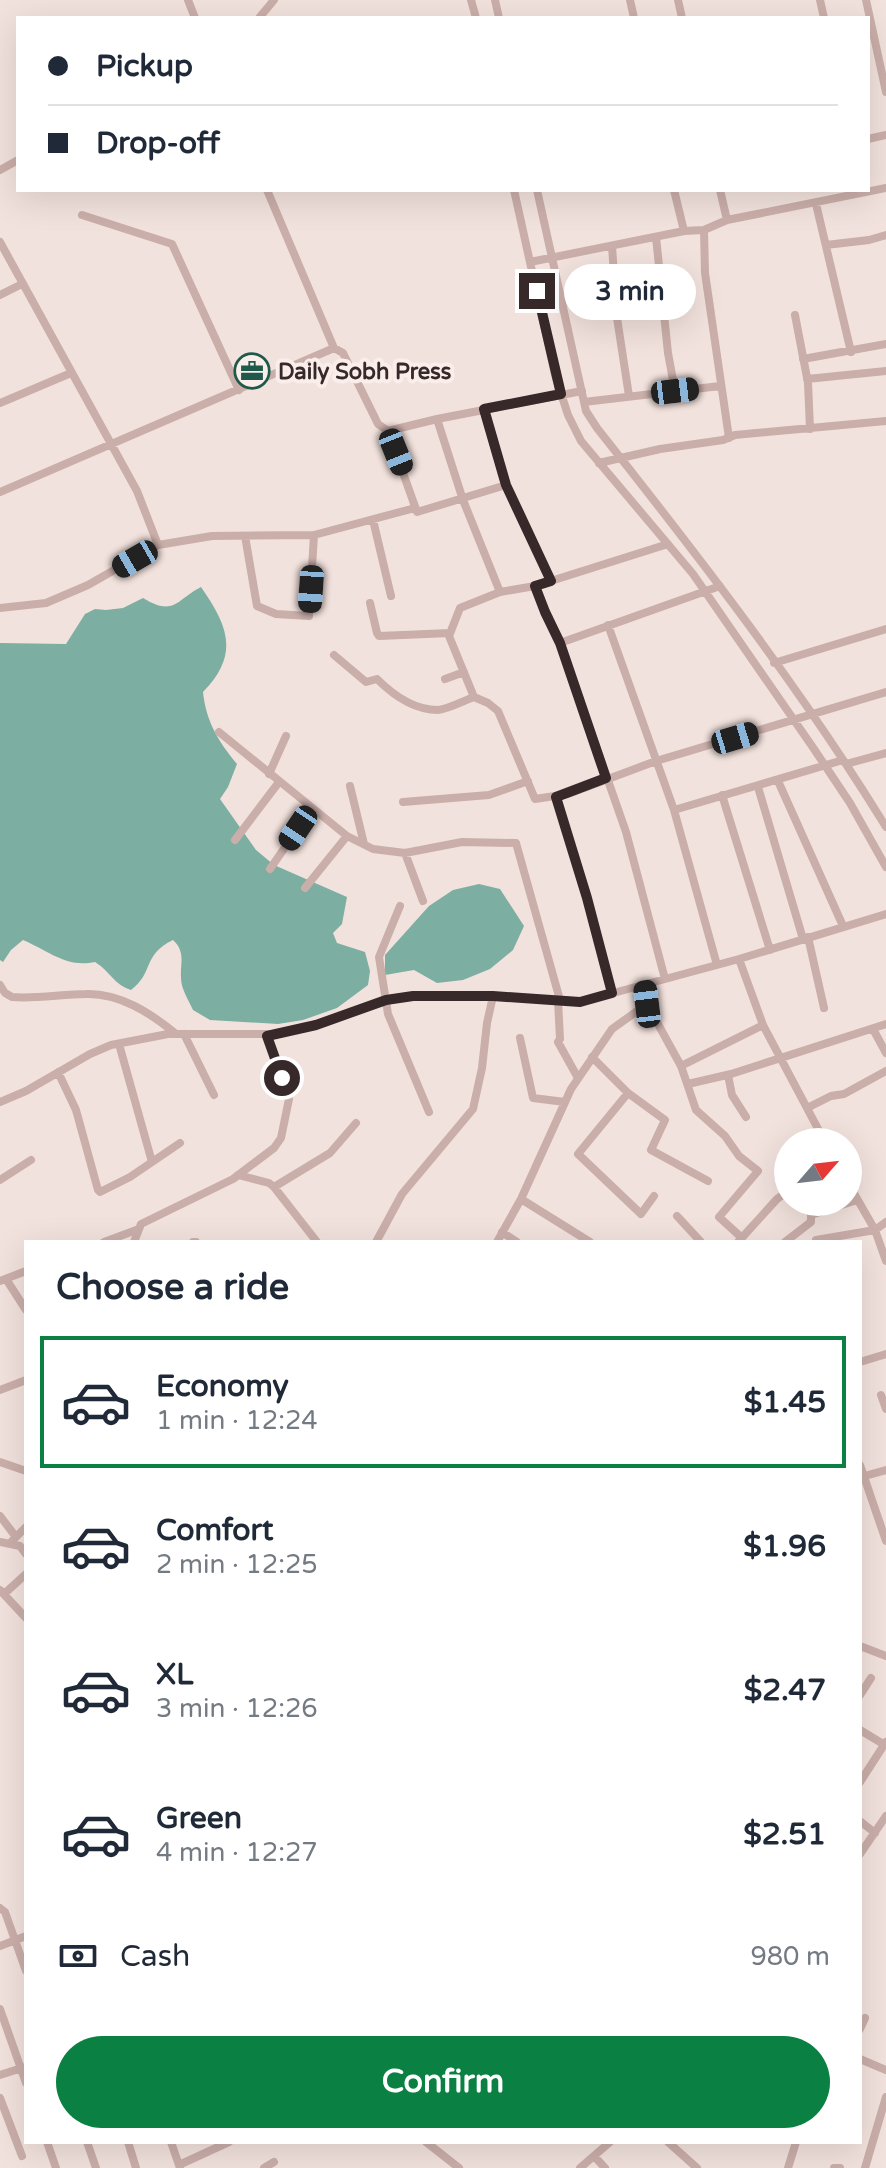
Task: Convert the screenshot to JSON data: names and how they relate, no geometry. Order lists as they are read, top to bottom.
{
  "places": {
    "office": ["Daily Sobh Press"]
  },
  "north": "top right",
  "page": {
    "banner": ["Pickup", "Drop-off"],
    "bubble": "3 min",
    "heading": "Choose a ride",
    "list": [
      {
        "name": "Economy",
        "note": "1 min · 12:24",
        "value": "$1.45"
      },
      {
        "name": "Comfort",
        "note": "2 min · 12:25",
        "value": "$1.96"
      },
      {
        "name": "XL",
        "note": "3 min · 12:26",
        "value": "$2.47"
      },
      {
        "name": "Green",
        "note": "4 min · 12:27",
        "value": "$2.51"
      }
    ],
    "pay": ["Cash", "980 m"],
    "buttons": "Confirm"
  }
}
